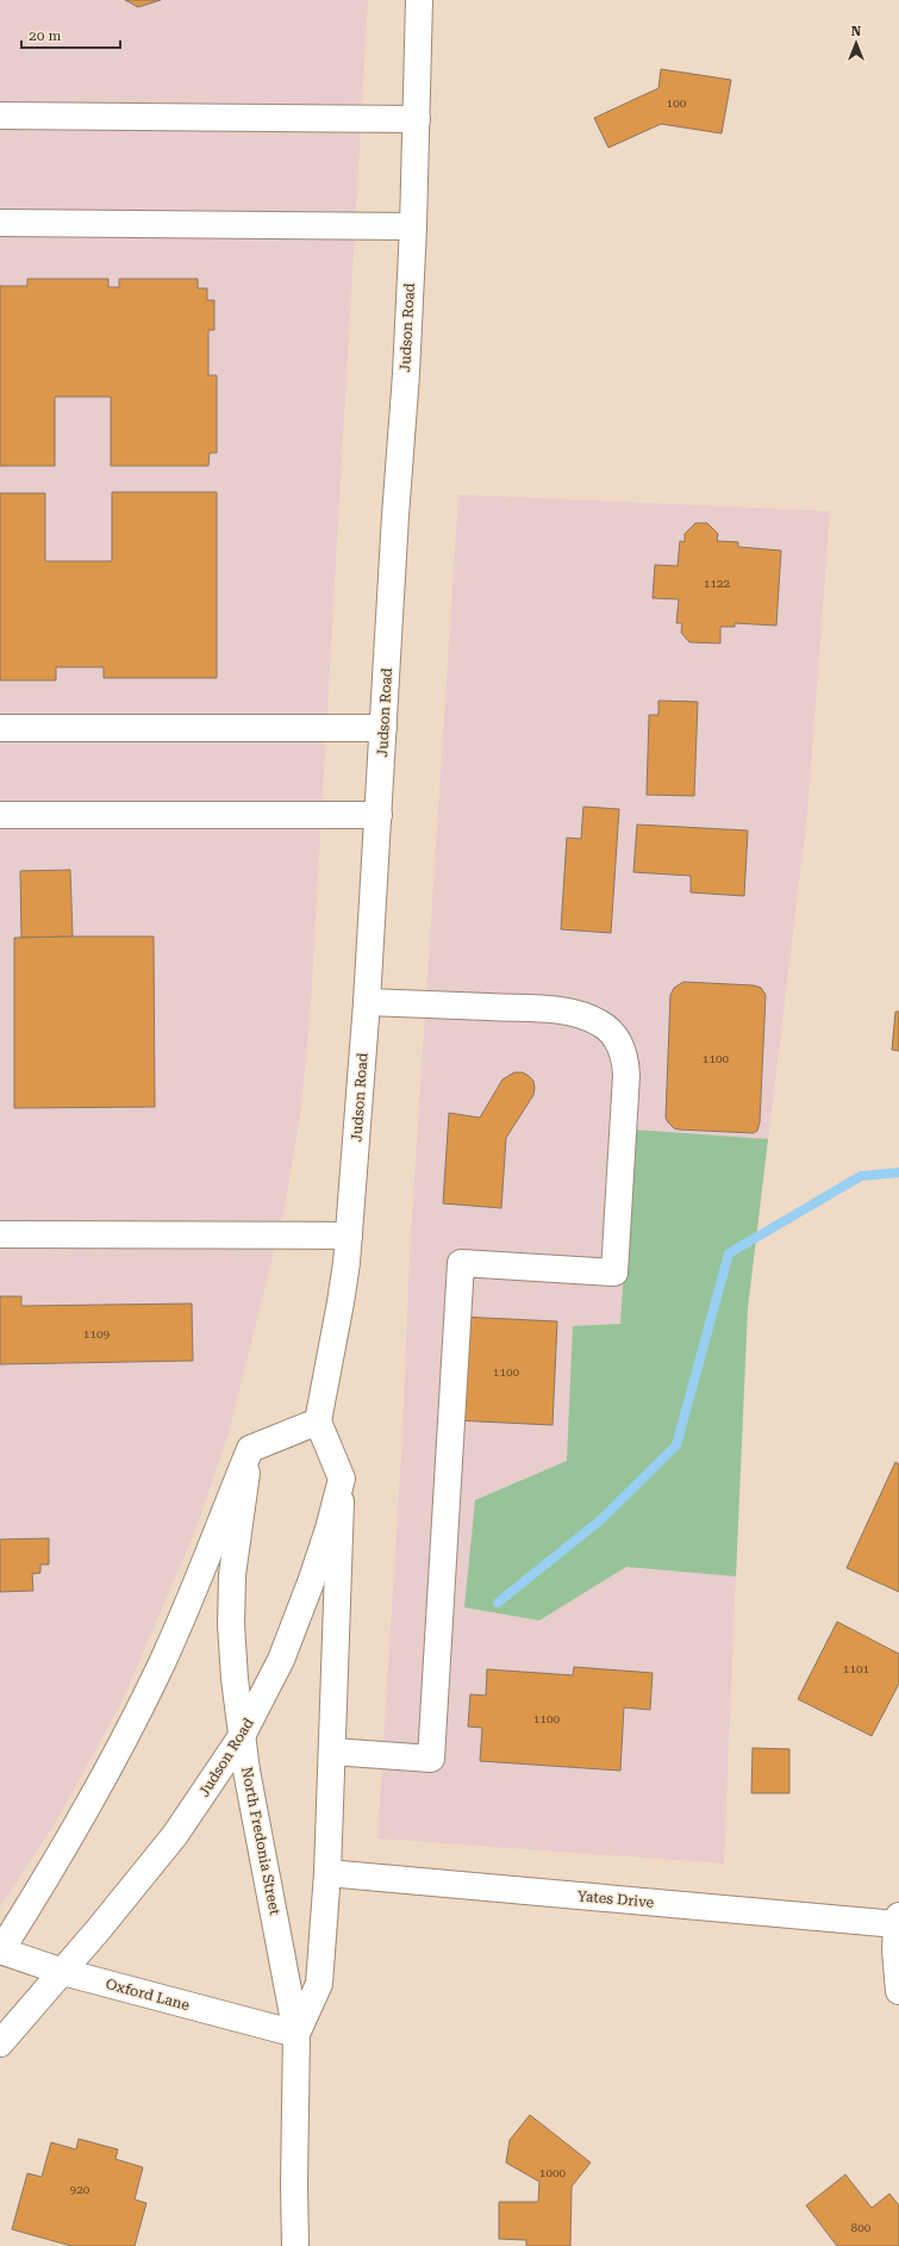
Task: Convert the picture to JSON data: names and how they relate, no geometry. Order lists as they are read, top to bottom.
{
  "streets": {
    "main road": [
      "Judson Road",
      "North Fredonia Street",
      "Yates Drive",
      "Oxford Lane"
    ]
  },
  "crossings": [
    ["Judson Road", "North Fredonia Street"],
    ["Judson Road", "Oxford Lane"],
    ["North Fredonia Street", "Yates Drive"],
    ["North Fredonia Street", "Oxford Lane"]
  ],
  "house_numbers": [
    "100",
    "1122",
    "1100",
    "1109",
    "1100",
    "1101",
    "1100",
    "1000",
    "920",
    "800"
  ],
  "scale_bar": "20 m",
  "north": "top"
}
